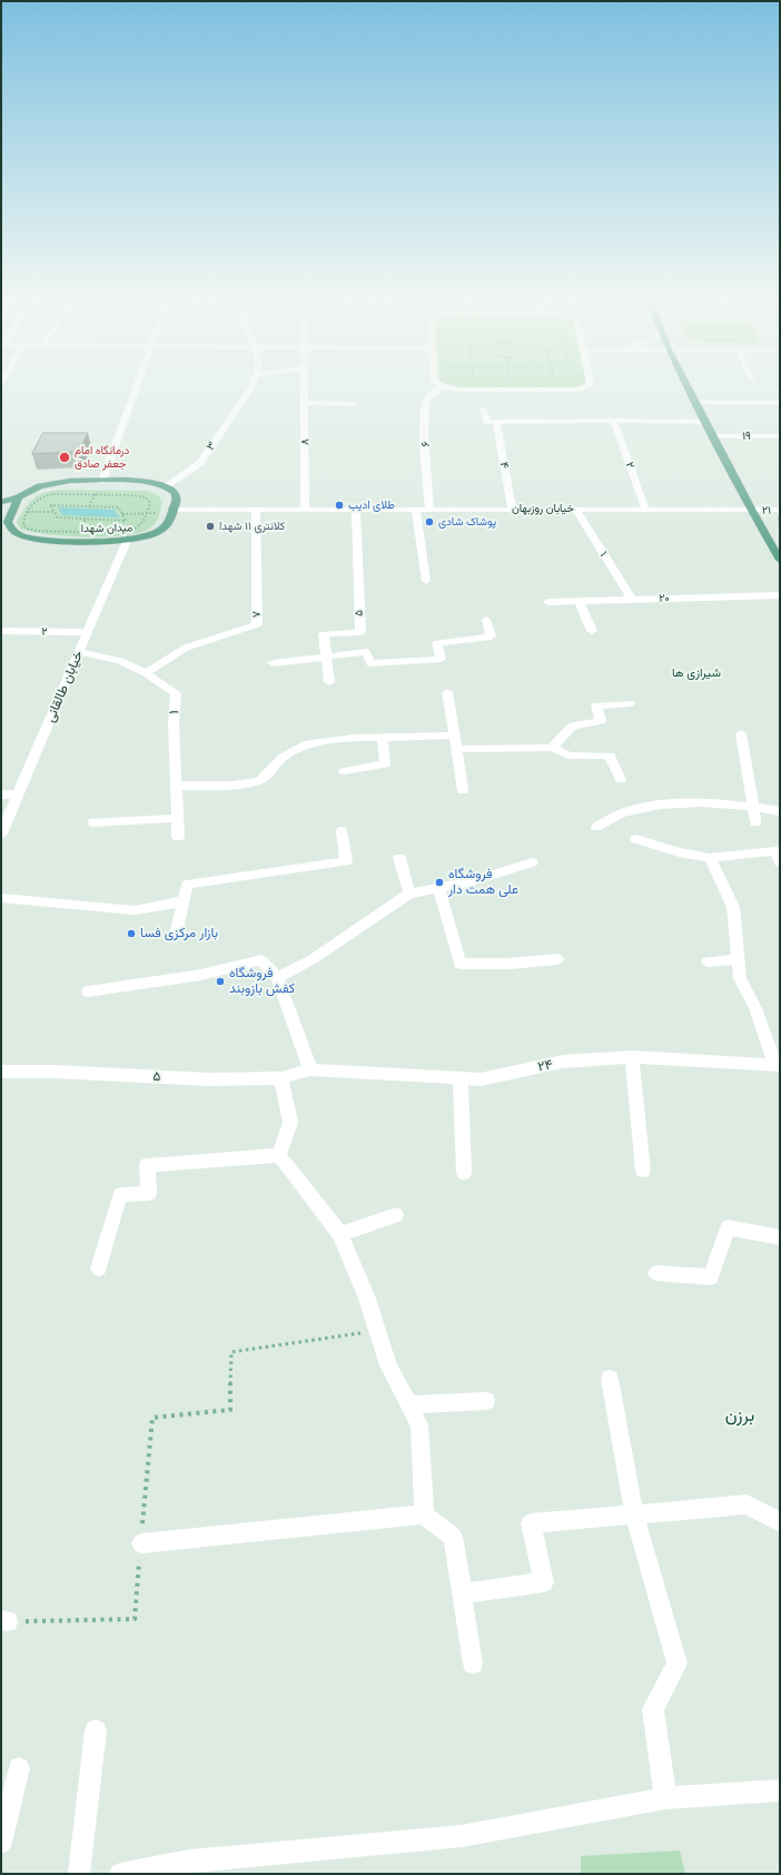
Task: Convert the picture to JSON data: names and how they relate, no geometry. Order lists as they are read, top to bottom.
{
  "streets": {
    "main road": ["میدان شهدا"],
    "street": [
      "۱۹",
      "۸",
      "۶",
      "۳",
      "۴",
      "۲",
      "خیابان روزبهان",
      "۲۱",
      "۱",
      "۲۰",
      "۵",
      "۷",
      "خیابان طالقانی",
      "۲۴"
    ]
  },
  "crossings": [
    ["۸", "خیابان روزبهان"],
    ["۶", "خیابان روزبهان"],
    ["۴", "خیابان روزبهان"],
    ["۲", "خیابان روزبهان"],
    ["۲", "خیابان طالقانی"],
    ["خیابان روزبهان", "۲۱"],
    ["خیابان روزبهان", "میدان شهدا"],
    ["خیابان روزبهان", "۱"],
    ["خیابان روزبهان", "۵"],
    ["خیابان روزبهان", "۷"],
    ["میدان شهدا", "خیابان طالقانی"],
    ["۱", "۲۰"],
    ["۱", "۷"],
    ["۱", "خیابان طالقانی"],
    ["۵", "۲۴"]
  ],
  "districts": ["شیرازی ها", "برزن"],
  "places": [
    "درمانگاه امام جعفر صادق",
    "طلای ادیب",
    "پوشاک شادی",
    "کلانتری ۱۱ شهدا",
    "فروشگاه علی همت دار",
    "بازار مرکزی فسا",
    "فروشگاه کفش بازوبند"
  ]
}
